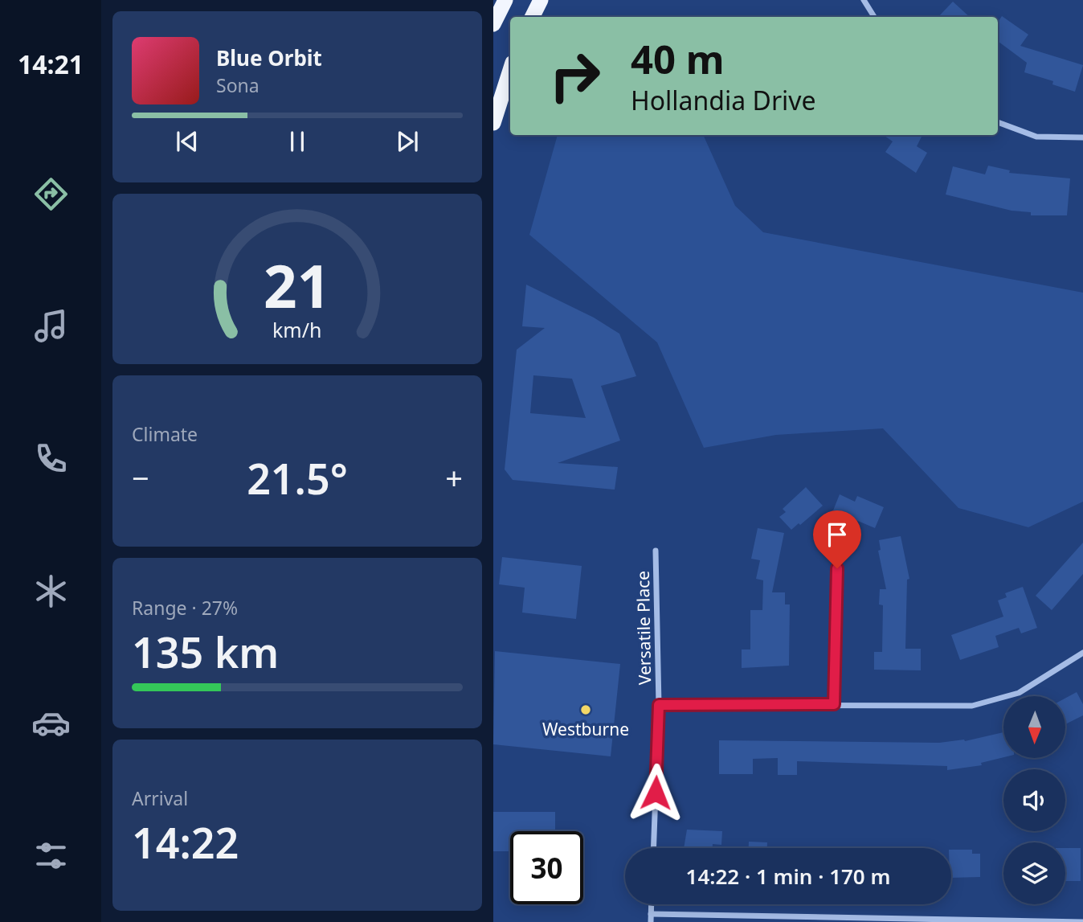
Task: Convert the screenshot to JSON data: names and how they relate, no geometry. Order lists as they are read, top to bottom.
{
  "streets": {
    "street": ["Versatile Place"]
  },
  "places": ["Westburne"],
  "north": "bottom",
  "page": {
    "tabs": "14:21",
    "turn": ["40 m", "Hollandia Drive"],
    "song": ["Blue Orbit", "Sona"],
    "tile": [
      "Climate",
      ["Range · 27%", "135 km"],
      ["Arrival", "14:22"]
    ],
    "heat": ["−", "21.5°", "+"],
    "limit": "30",
    "trip": "14:22 · 1 min · 170 m",
    "gauge": ["21", "km/h"]
  }
}
